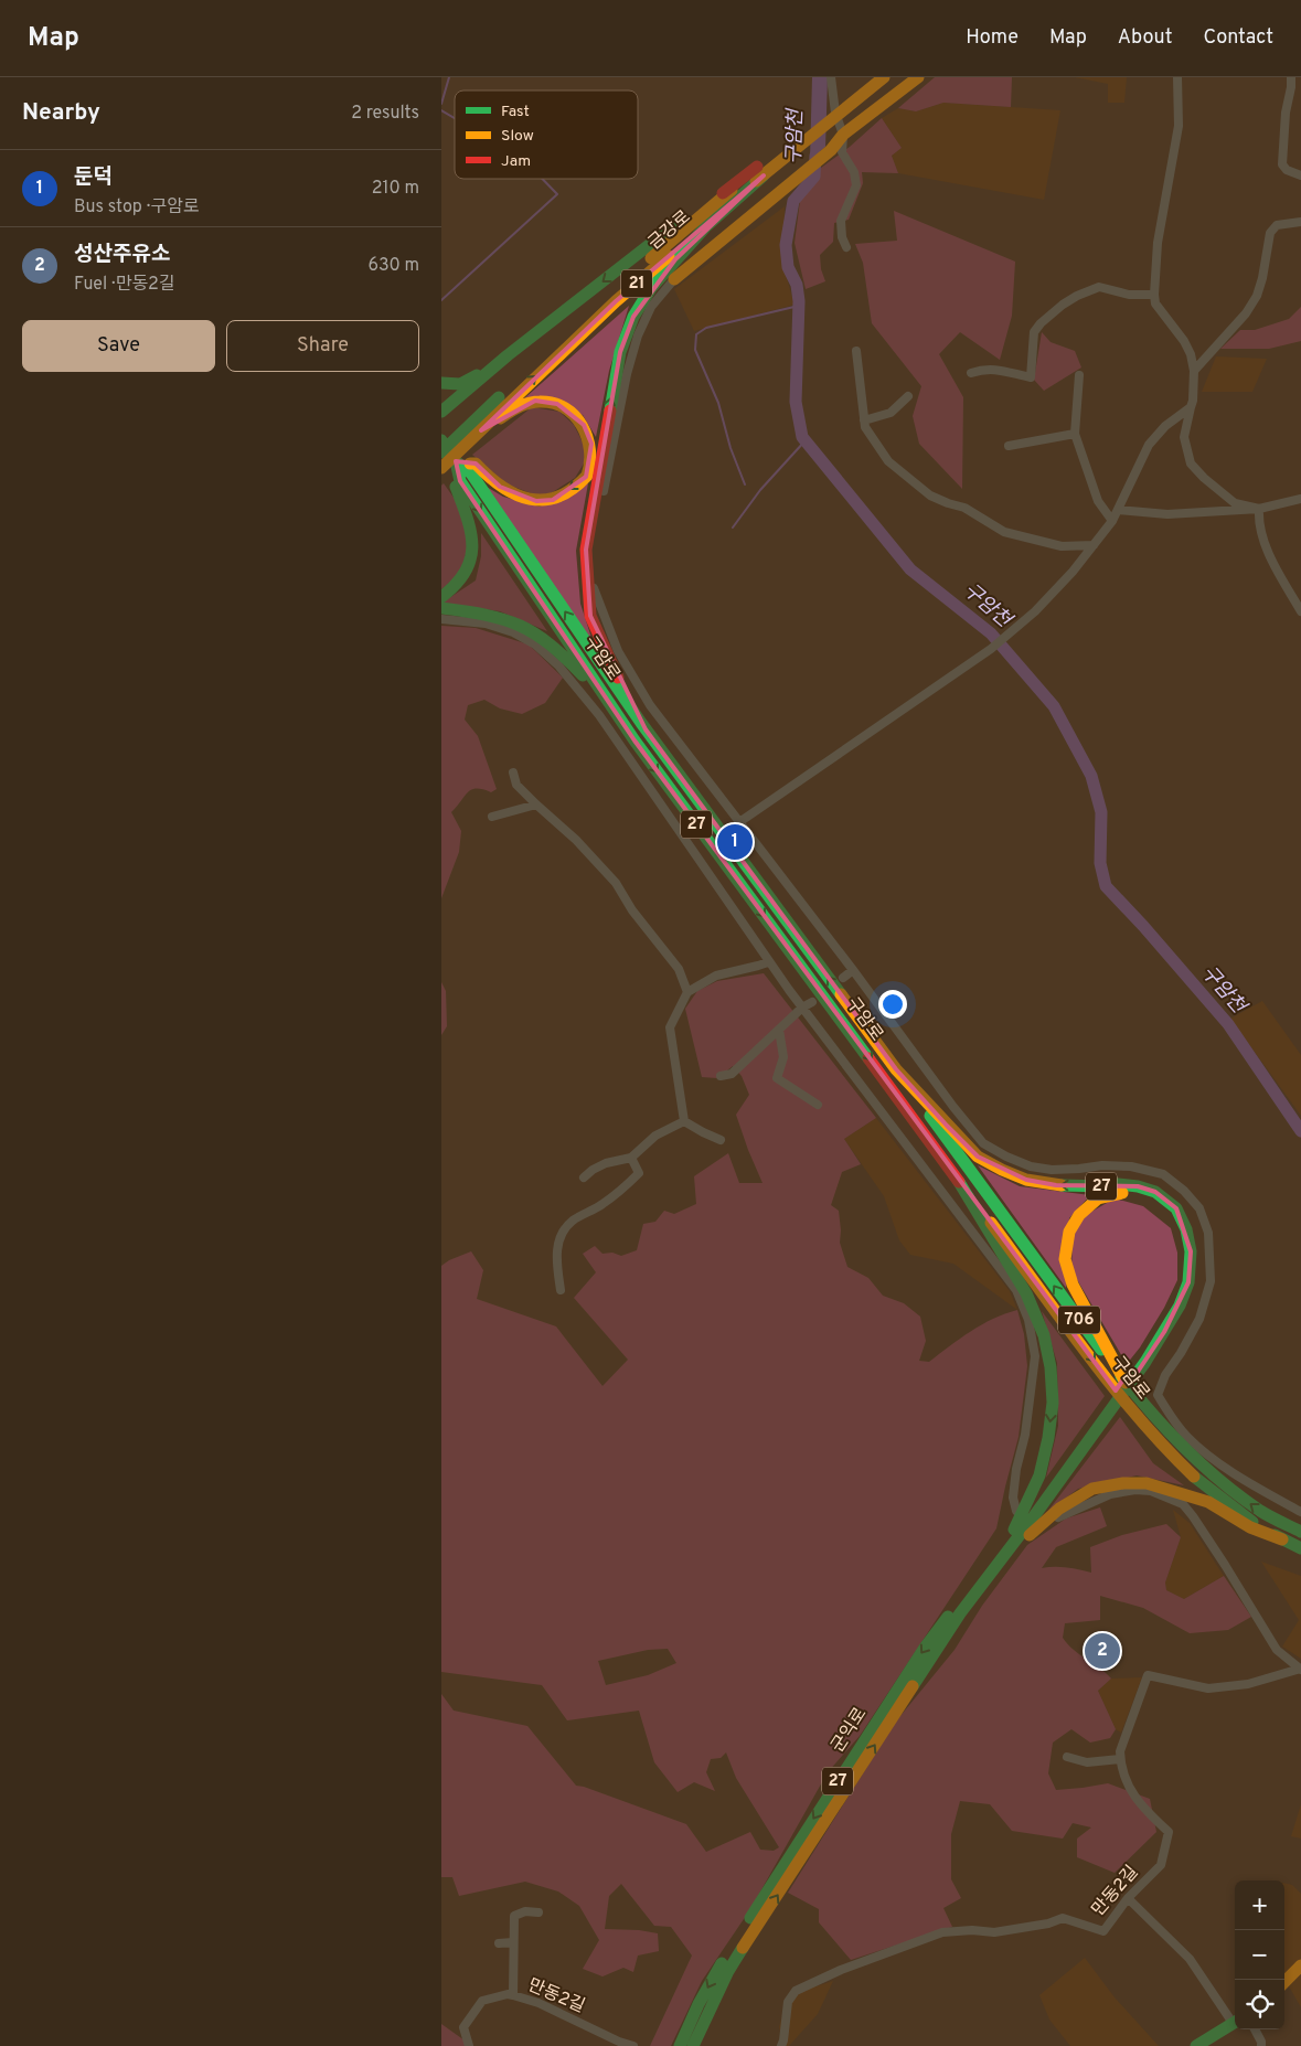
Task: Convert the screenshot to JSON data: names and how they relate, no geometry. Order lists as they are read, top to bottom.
{
  "streets": {
    "main road": [
      "금강로",
      "21",
      "구암로",
      "27",
      "706",
      "군익로"
    ],
    "street": ["만동2길"]
  },
  "crossings": [
    ["구암로", "27"],
    ["27", "군익로"]
  ],
  "water": ["구암천"],
  "legend": ["Fast", "Slow", "Jam"],
  "page": {
    "header": "Map",
    "nav": [
      "Home",
      "Map",
      "About",
      "Contact"
    ],
    "heading": ["Nearby", "2 results"],
    "list": [
      {
        "mark": "1",
        "name": "둔덕",
        "note": "Bus stop · 구암로",
        "value": "210 m"
      },
      {
        "mark": "2",
        "name": "성산주유소",
        "note": "Fuel · 만동2길",
        "value": "630 m"
      }
    ],
    "buttons": ["Save", "Share"],
    "pins": ["1", "2"],
    "map_buttons": ["+", "−"]
  }
}
